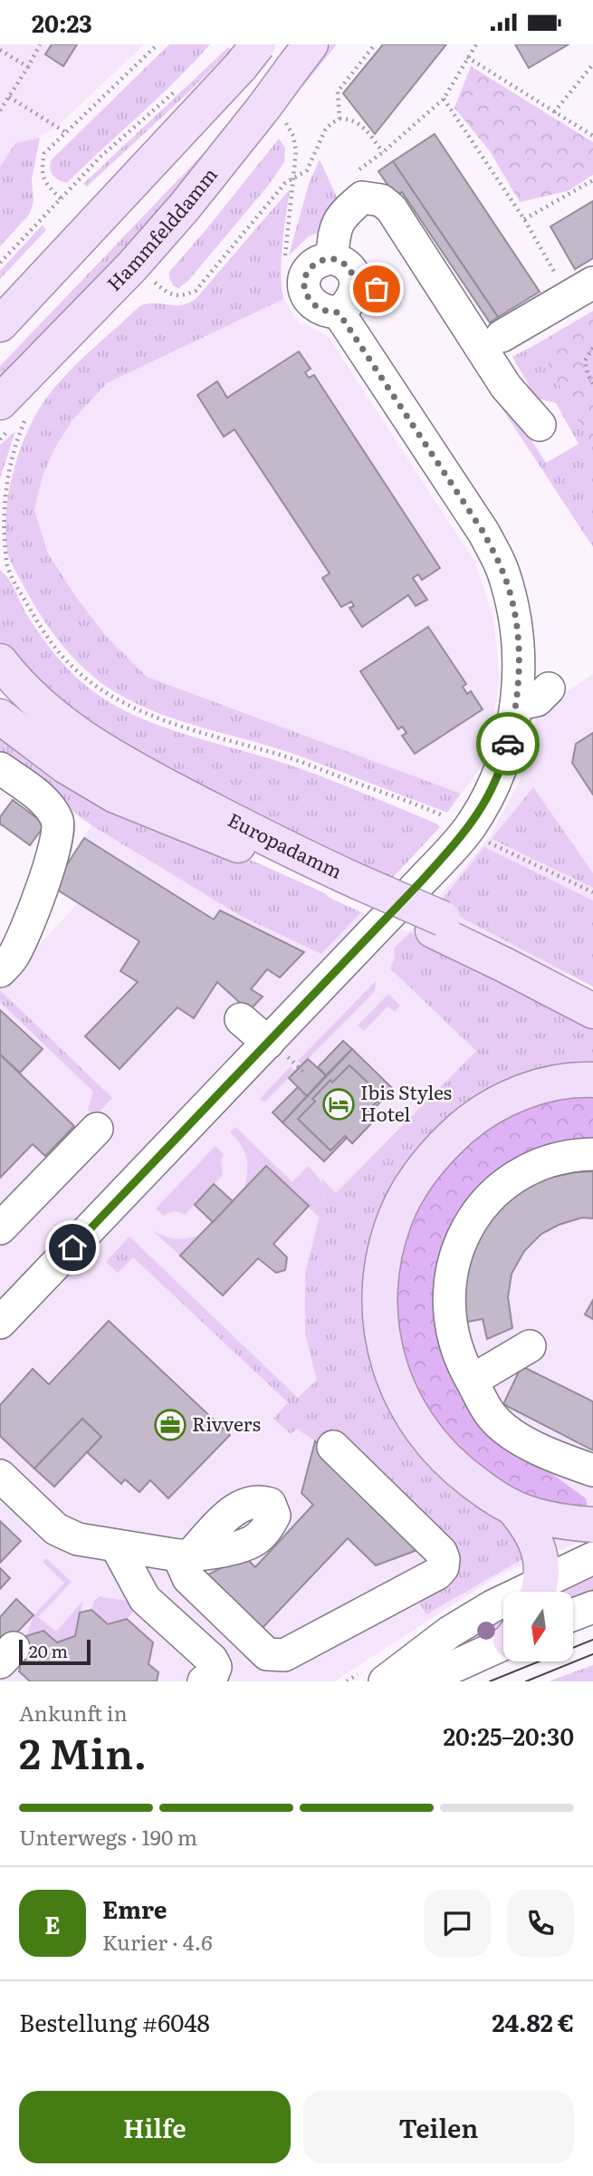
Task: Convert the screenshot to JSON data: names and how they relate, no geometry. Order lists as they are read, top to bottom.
{
  "streets": {
    "main road": ["Hammfelddamm", "Europadamm"]
  },
  "places": {
    "hotel": ["Ibis Styles Hotel"],
    "office": ["Rivvers"]
  },
  "scale_bar": "20 m",
  "north": "bottom",
  "page": {
    "status": "20:23",
    "scale": "20 m",
    "heading": ["2 Min.", "Ankunft in", "20:25–20:30"],
    "panel": [
      "Emre",
      "Kurier · 4.6",
      "Bestellung #6048",
      "24.82 €"
    ],
    "bar": "Unterwegs · 190 m",
    "round": "E",
    "buttons": ["Hilfe", "Teilen"]
  }
}
